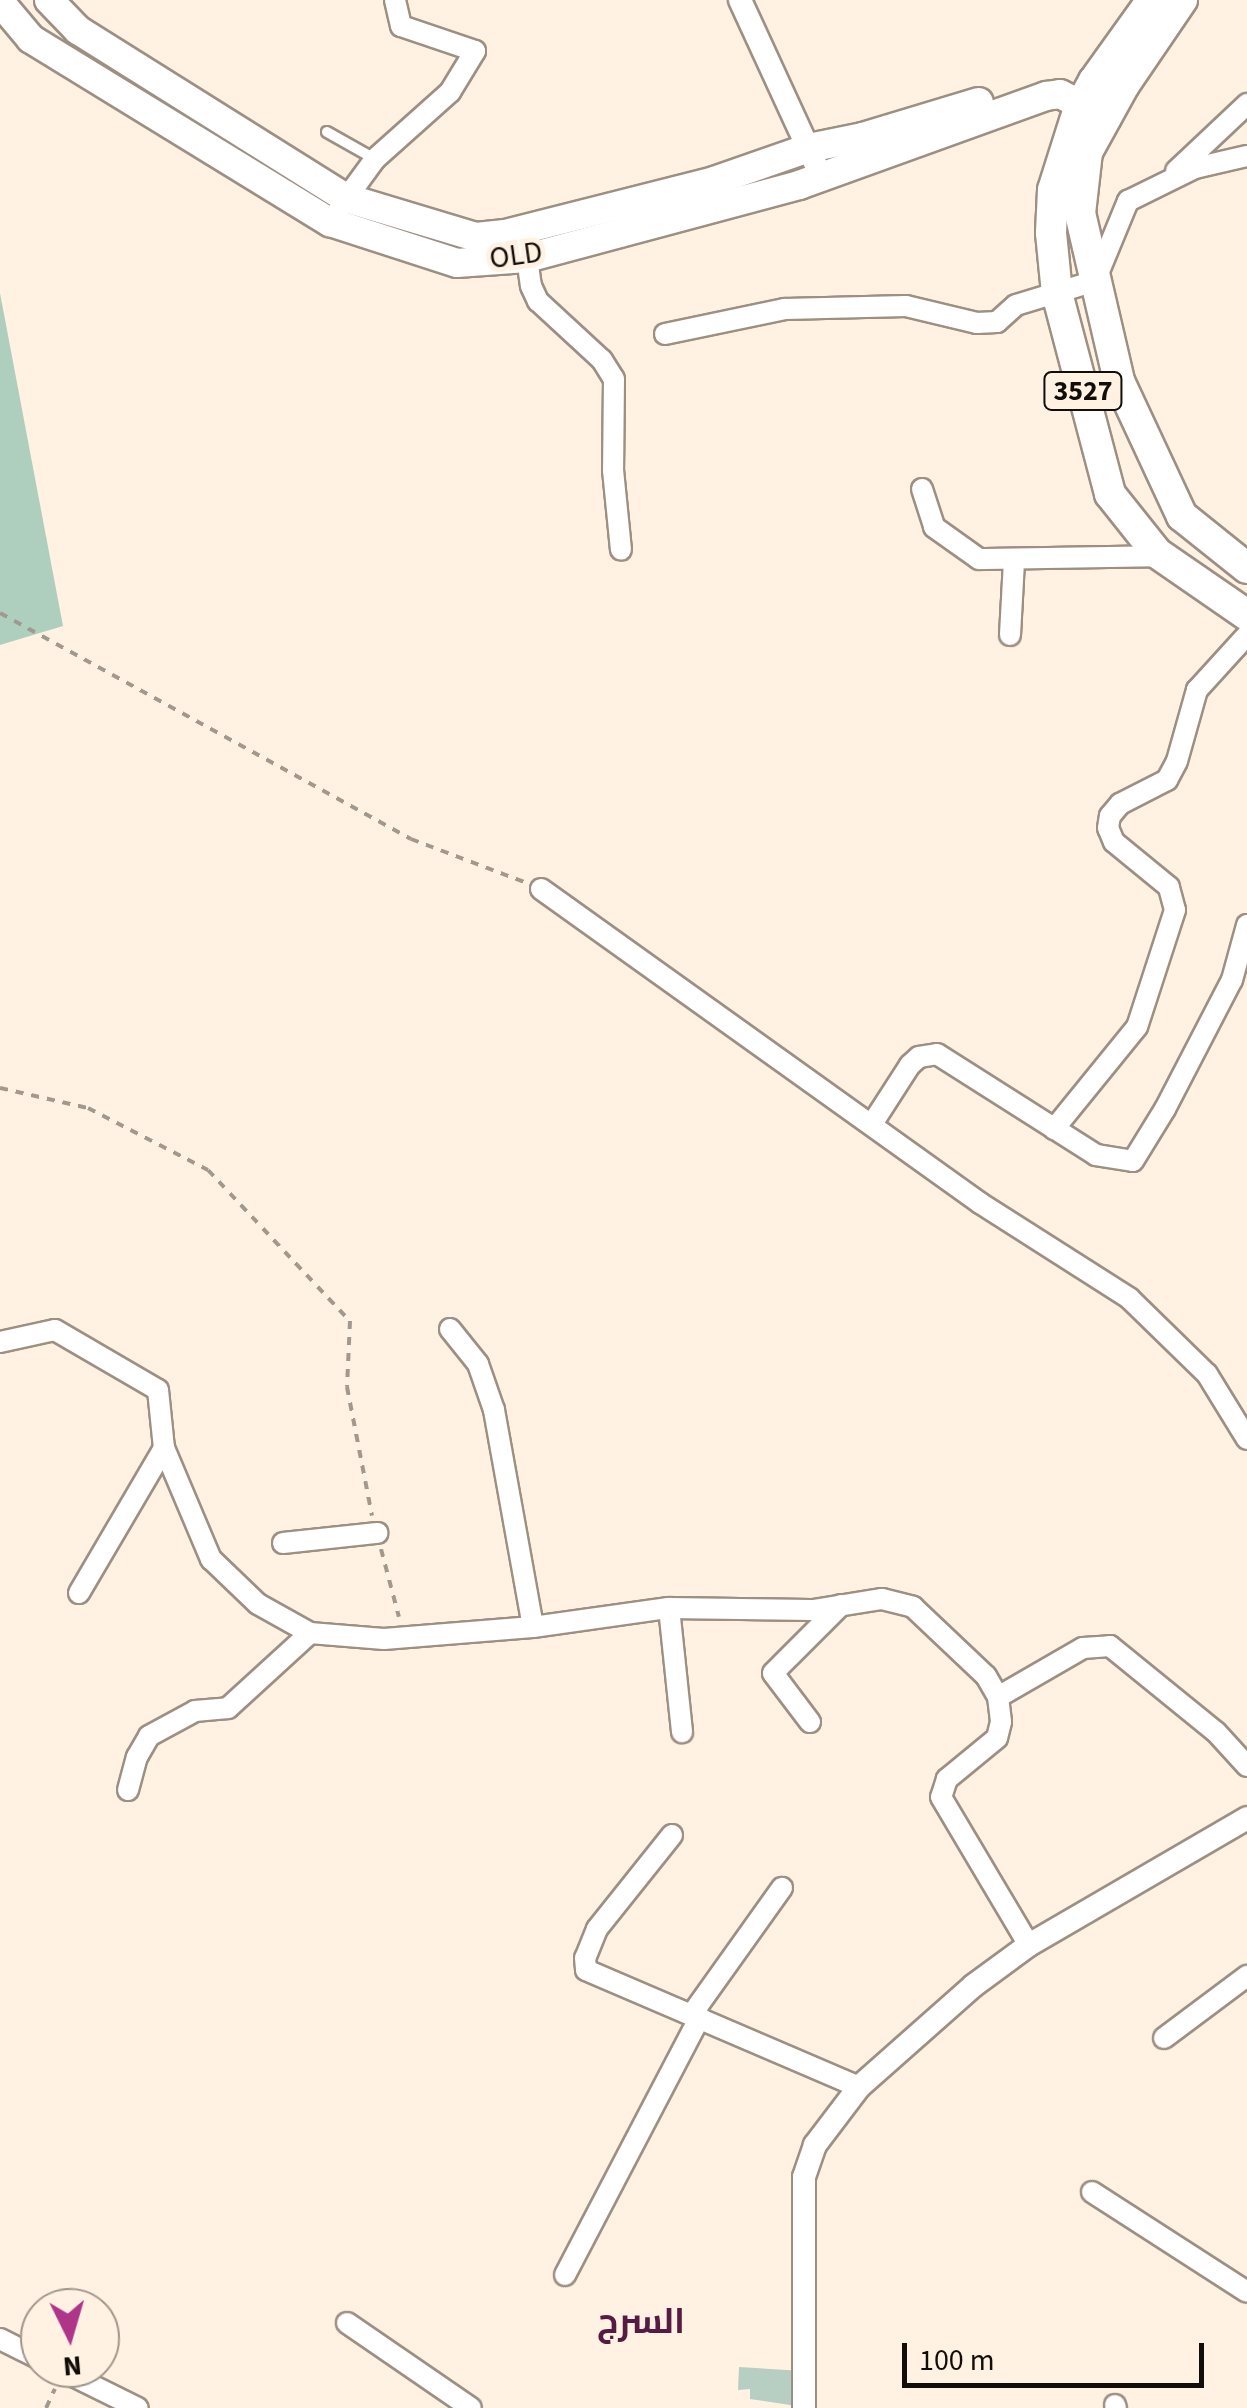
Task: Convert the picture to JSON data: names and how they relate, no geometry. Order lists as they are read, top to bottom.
{
  "streets": {
    "main road": ["OLD", "3527"]
  },
  "crossings": [
    ["OLD", "3527"]
  ],
  "districts": ["السرج"],
  "scale_bar": "100 m",
  "north": "bottom"
}
